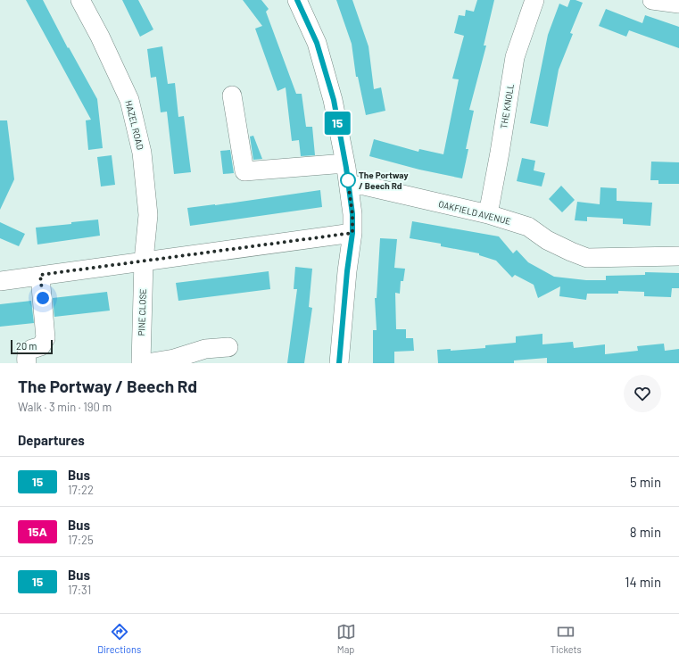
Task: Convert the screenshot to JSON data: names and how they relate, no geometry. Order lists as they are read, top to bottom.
{
  "streets": {
    "street": [
      "THE KNOLL",
      "HAZEL ROAD",
      "OAKFIELD AVENUE",
      "PINE CLOSE"
    ]
  },
  "crossings": [
    ["THE KNOLL", "OAKFIELD AVENUE"],
    ["HAZEL ROAD", "PINE CLOSE"]
  ],
  "places": ["The Portway / Beech Rd"],
  "lines": ["bus line 15"],
  "scale_bar": "20 m",
  "page": {
    "on_map": "15",
    "scale": "20 m",
    "heading": [
      ["The Portway / Beech Rd", "Walk · 3 min · 190 m"],
      "Departures"
    ],
    "list": [
      {
        "mark": "15",
        "name": "Bus",
        "note": "17:22",
        "value": "5 min"
      },
      {
        "mark": "15A",
        "name": "Bus",
        "note": "17:25",
        "value": "8 min"
      },
      {
        "mark": "15",
        "name": "Bus",
        "note": "17:31",
        "value": "14 min"
      }
    ],
    "tabs": ["Directions", "Map", "Tickets"]
  }
}
